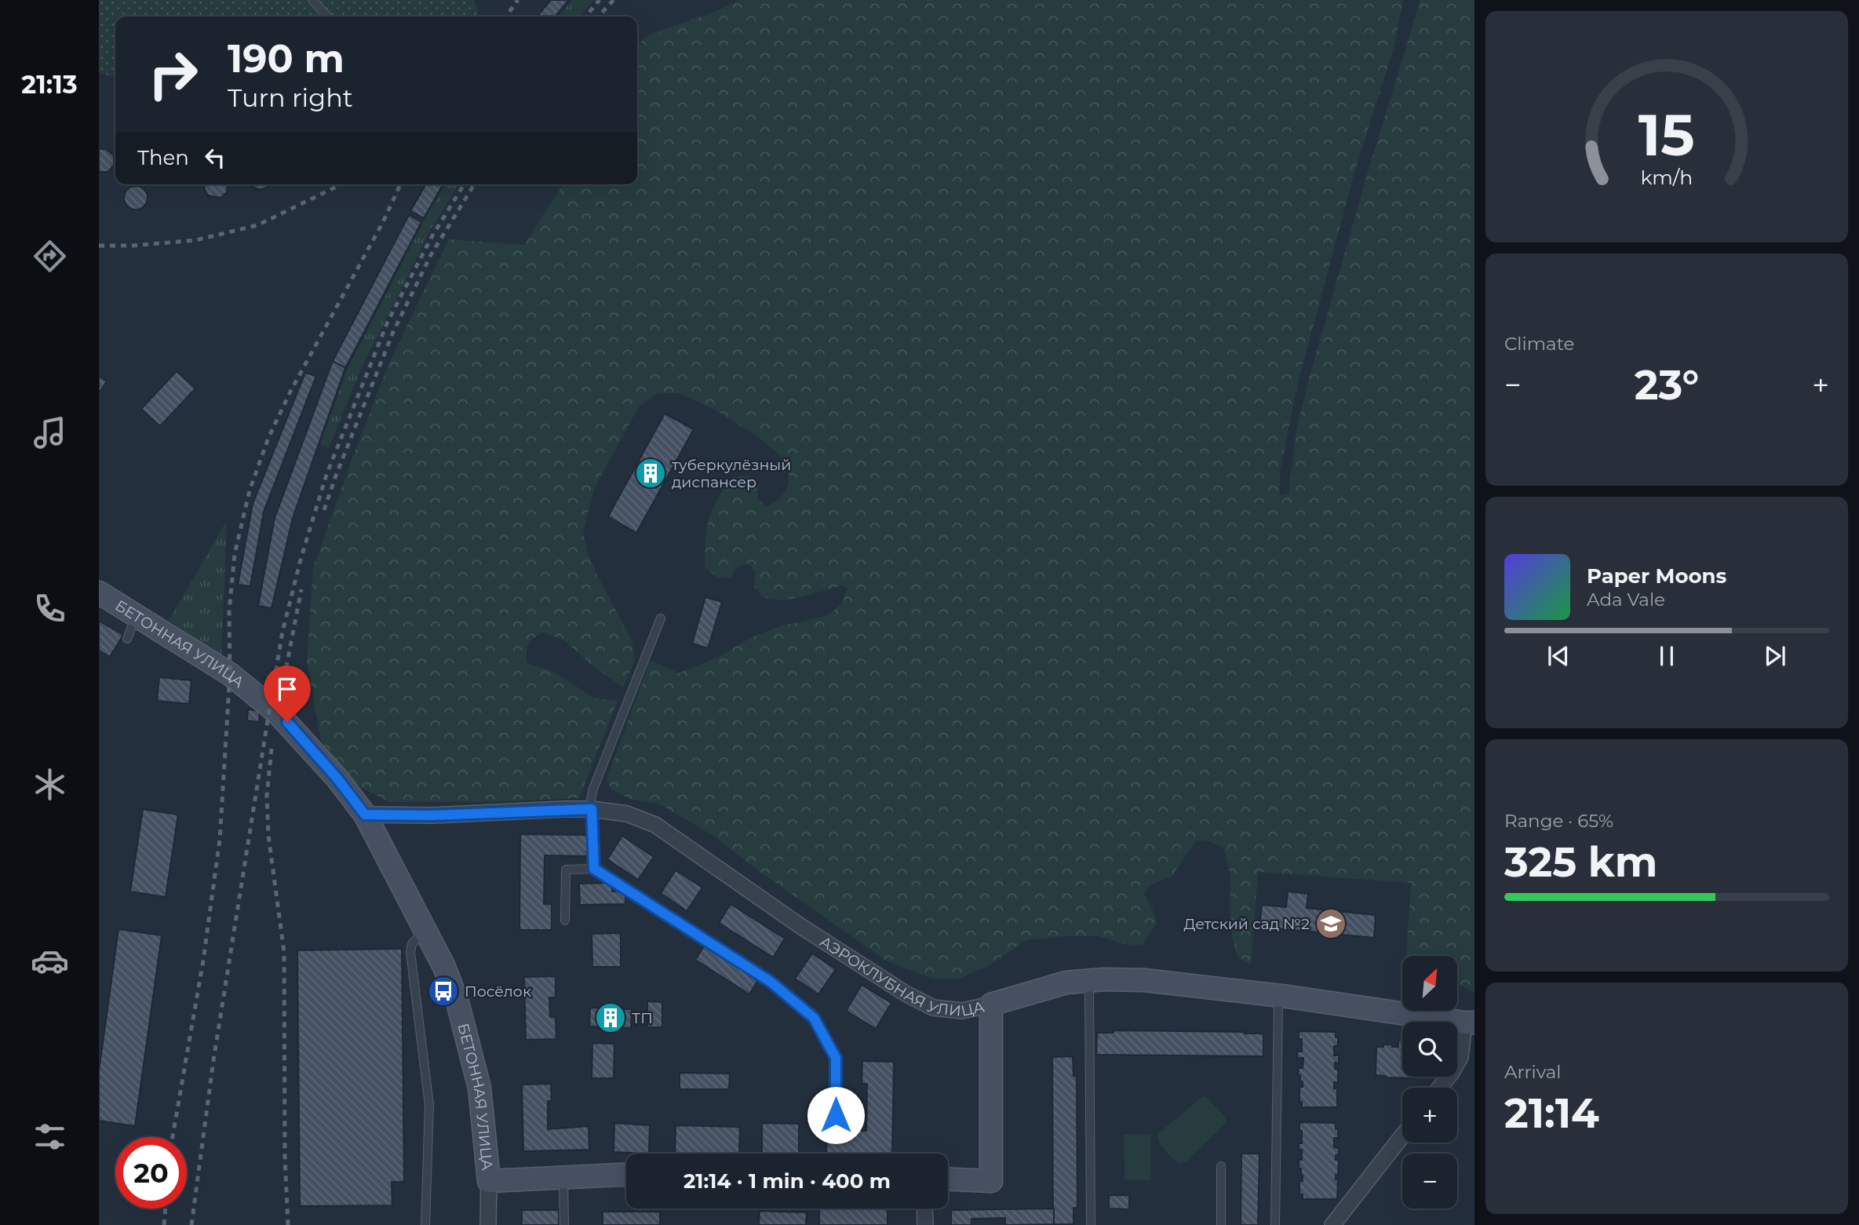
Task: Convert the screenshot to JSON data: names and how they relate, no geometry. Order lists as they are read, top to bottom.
{
  "streets": {
    "street": ["БЕТОННАЯ УЛИЦА", "АЭРОКЛУБНАЯ УЛИЦА"]
  },
  "crossings": [
    ["БЕТОННАЯ УЛИЦА", "АЭРОКЛУБНАЯ УЛИЦА"]
  ],
  "places": {
    "building": ["туберкулёзный диспансер", "ТП"],
    "school or university": ["Детский сад №2"],
    "bus stop": ["Посёлок"]
  },
  "north": "top right",
  "page": {
    "tabs": "21:13",
    "turn": ["190 m", "Turn right"],
    "then": "Then",
    "tile": [
      "Climate",
      ["Range · 65%", "325 km"],
      ["Arrival", "21:14"]
    ],
    "heat": ["−", "23°", "+"],
    "song": ["Paper Moons", "Ada Vale"],
    "map_buttons": ["+", "−"],
    "limit": "20",
    "trip": "21:14 · 1 min · 400 m",
    "gauge": ["15", "km/h"]
  }
}
